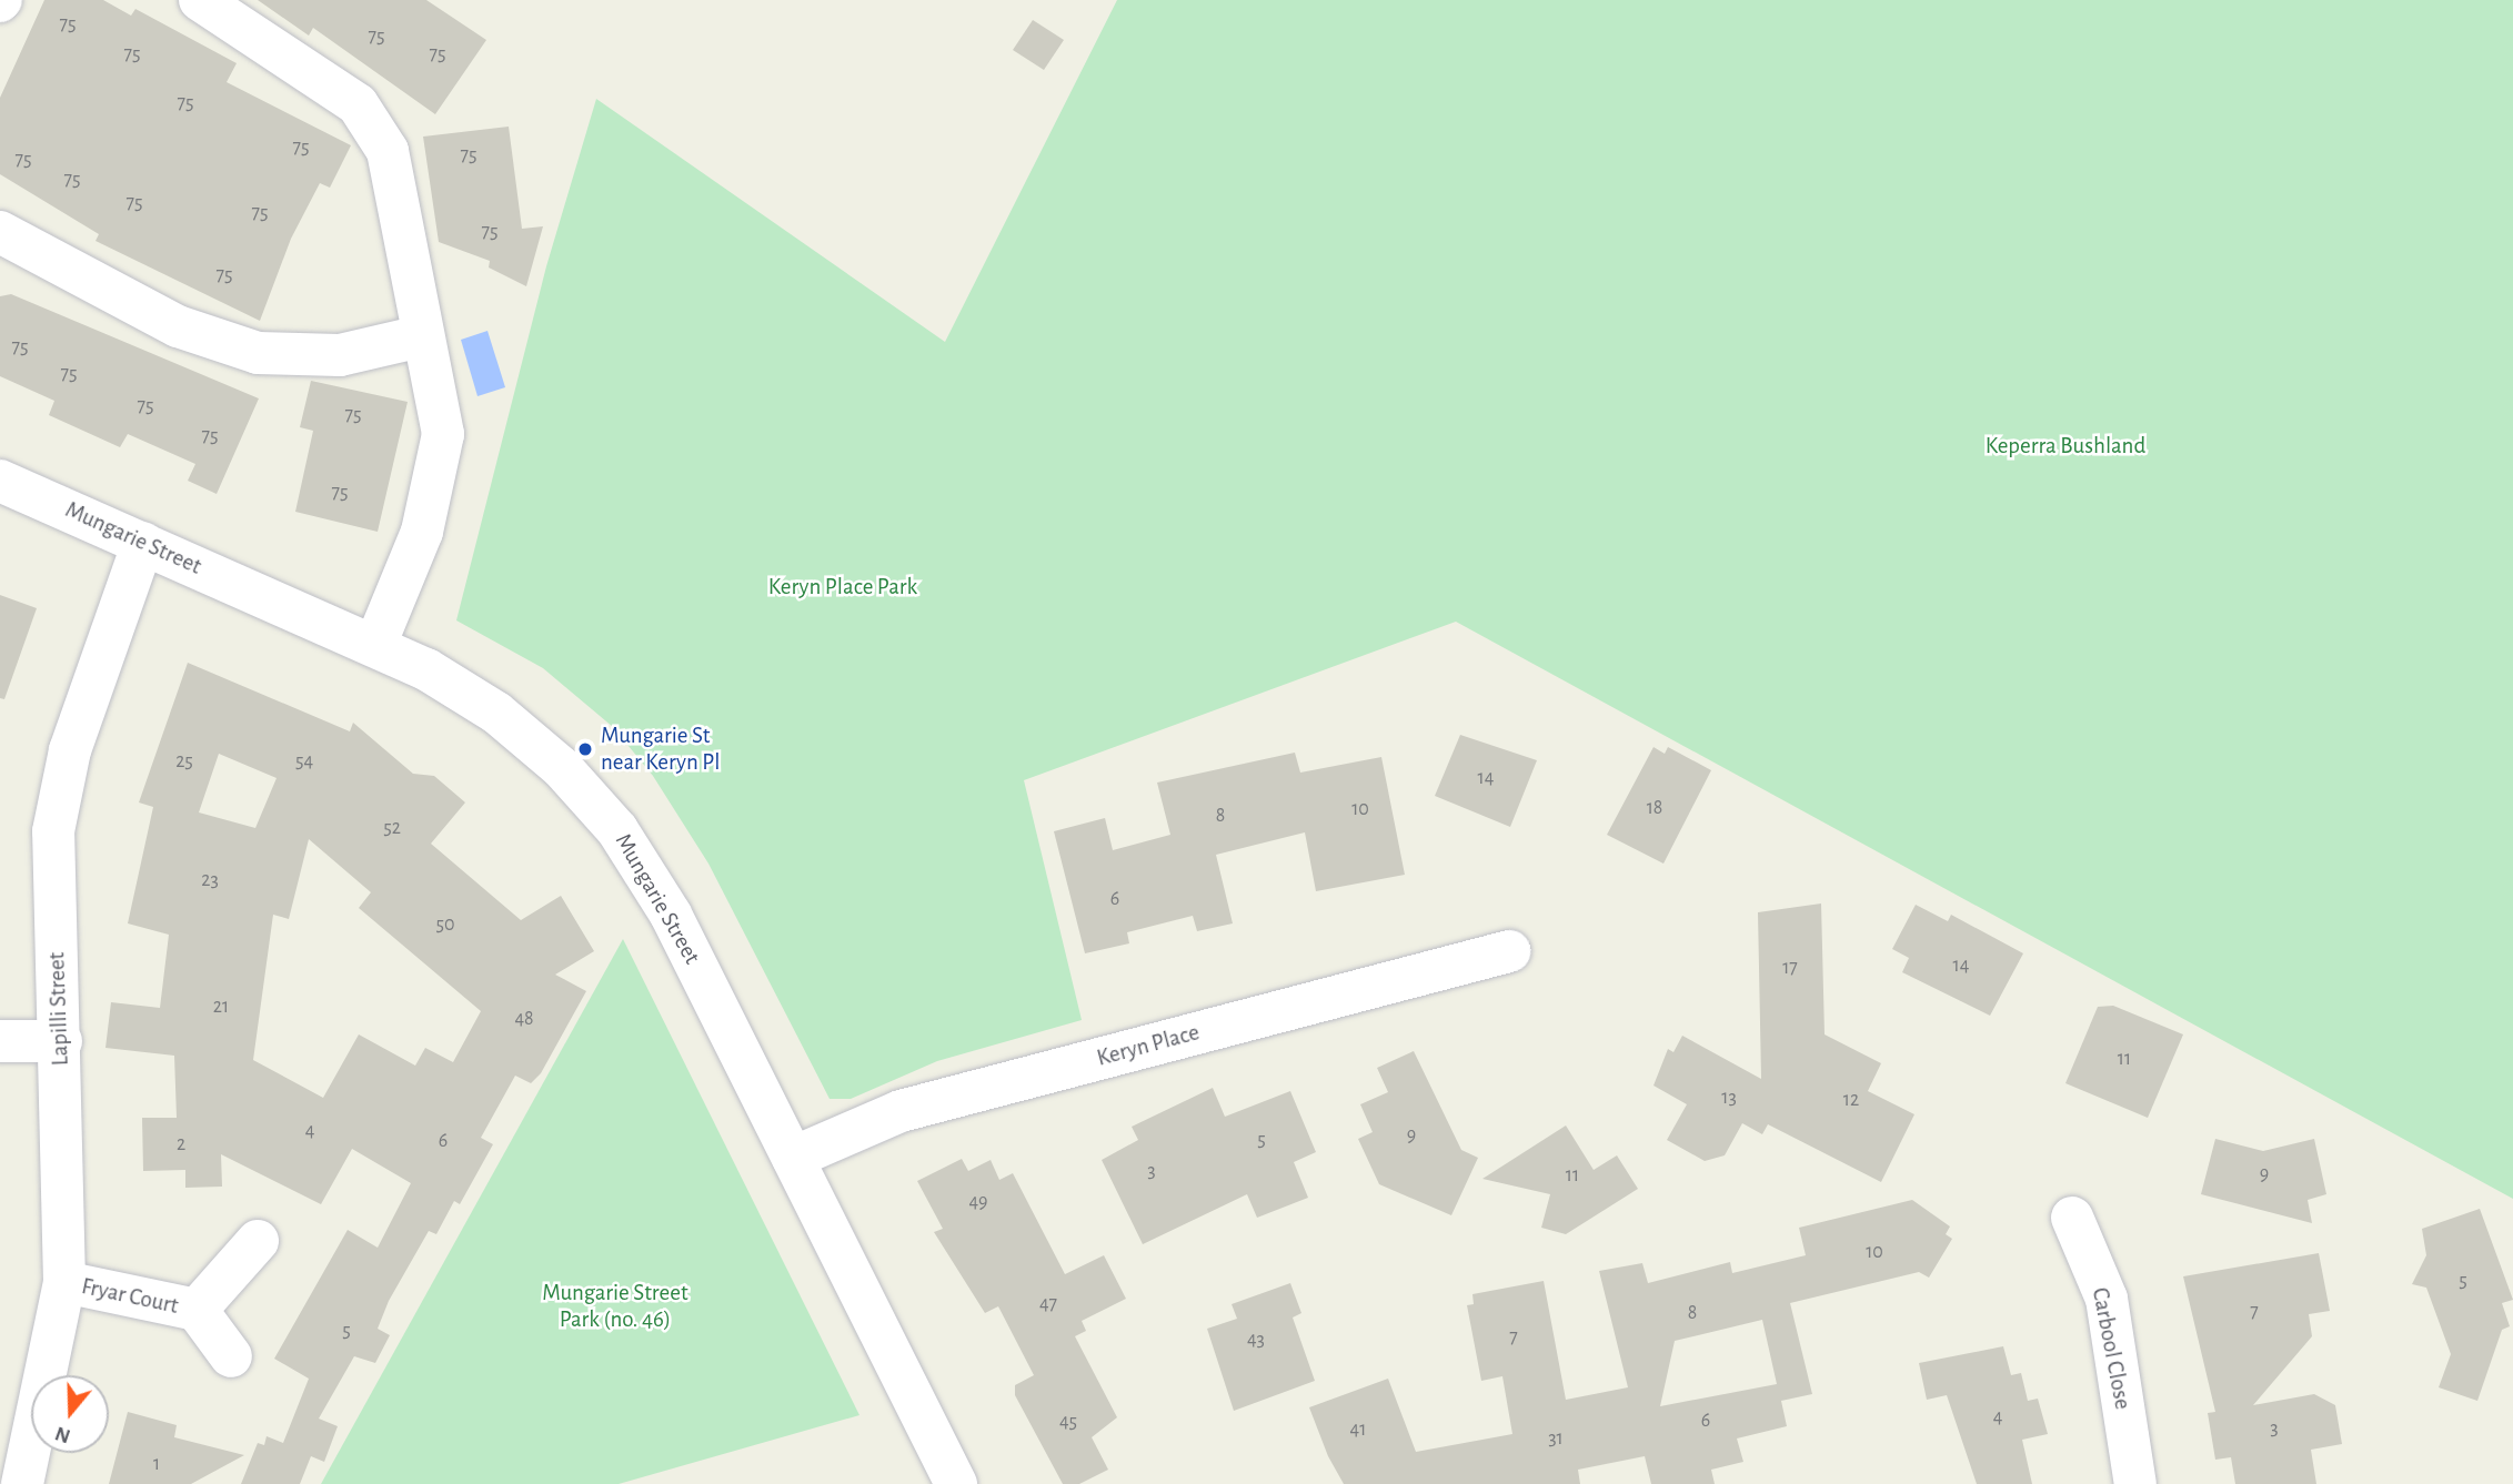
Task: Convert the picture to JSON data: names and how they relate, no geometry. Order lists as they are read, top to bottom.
{
  "streets": {
    "street": [
      "Mungarie Street",
      "Lapilli Street",
      "Keryn Place",
      "Fryar Court",
      "Carbool Close"
    ]
  },
  "crossings": [
    ["Mungarie Street", "Lapilli Street"],
    ["Mungarie Street", "Keryn Place"],
    ["Lapilli Street", "Fryar Court"]
  ],
  "parks": ["Keperra Bushland", "Keryn Place Park", "Mungarie Street Park (no. 46)"],
  "places": ["Mungarie St near Keryn Pl"],
  "house_numbers": [
    "75",
    "75",
    "75",
    "75",
    "75",
    "75",
    "75",
    "75",
    "75",
    "75",
    "75",
    "75",
    "75",
    "75",
    "75",
    "75",
    "75",
    "75",
    "75",
    "25",
    "54",
    "14",
    "18",
    "10",
    "8",
    "52",
    "23",
    "6",
    "50",
    "14",
    "17",
    "21",
    "48",
    "11",
    "13",
    "12",
    "4",
    "9",
    "5",
    "6",
    "2",
    "3",
    "9",
    "11",
    "49",
    "10",
    "5",
    "47",
    "7",
    "8",
    "5",
    "7",
    "43",
    "4",
    "6",
    "45",
    "3",
    "41",
    "31",
    "1"
  ],
  "north": "bottom"
}
